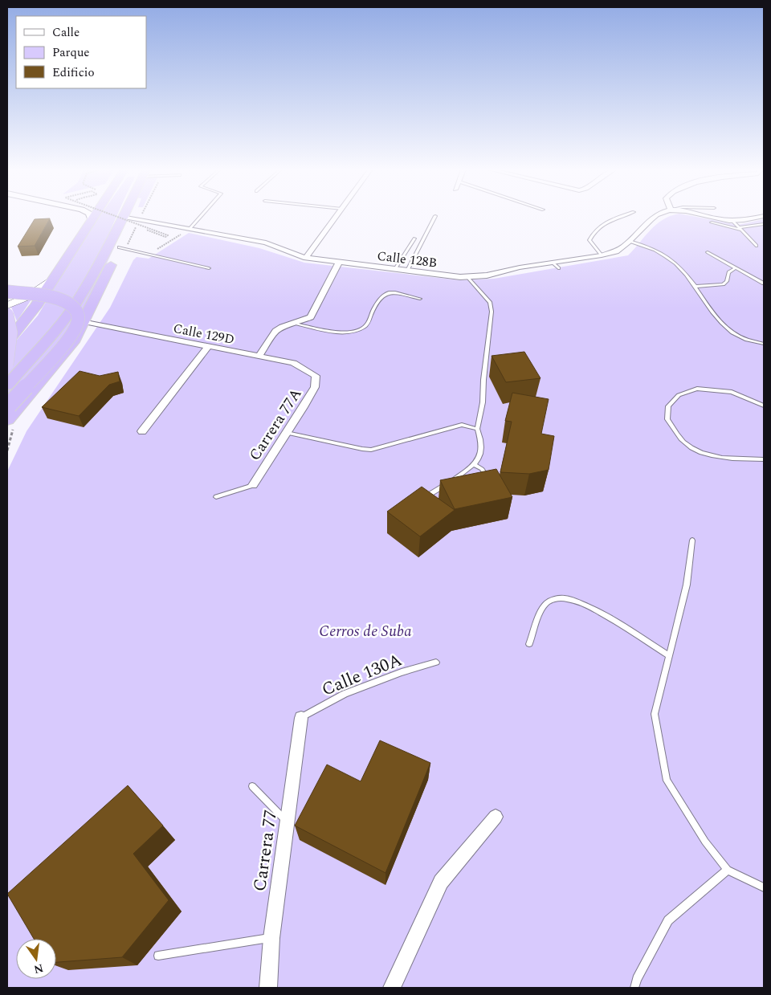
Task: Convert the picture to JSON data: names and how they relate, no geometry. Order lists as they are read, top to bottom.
{
  "streets": {
    "street": [
      "Calle 128B",
      "Calle 129D",
      "Carrera 77A",
      "Carrera 77"
    ],
    "lane": ["Calle 130A"]
  },
  "crossings": [
    ["Calle 129D", "Carrera 77A"],
    ["Calle 130A", "Carrera 77"]
  ],
  "parks": ["Cerros de Suba"],
  "legend": ["Calle", "Parque", "Edificio"],
  "north": "bottom"
}
